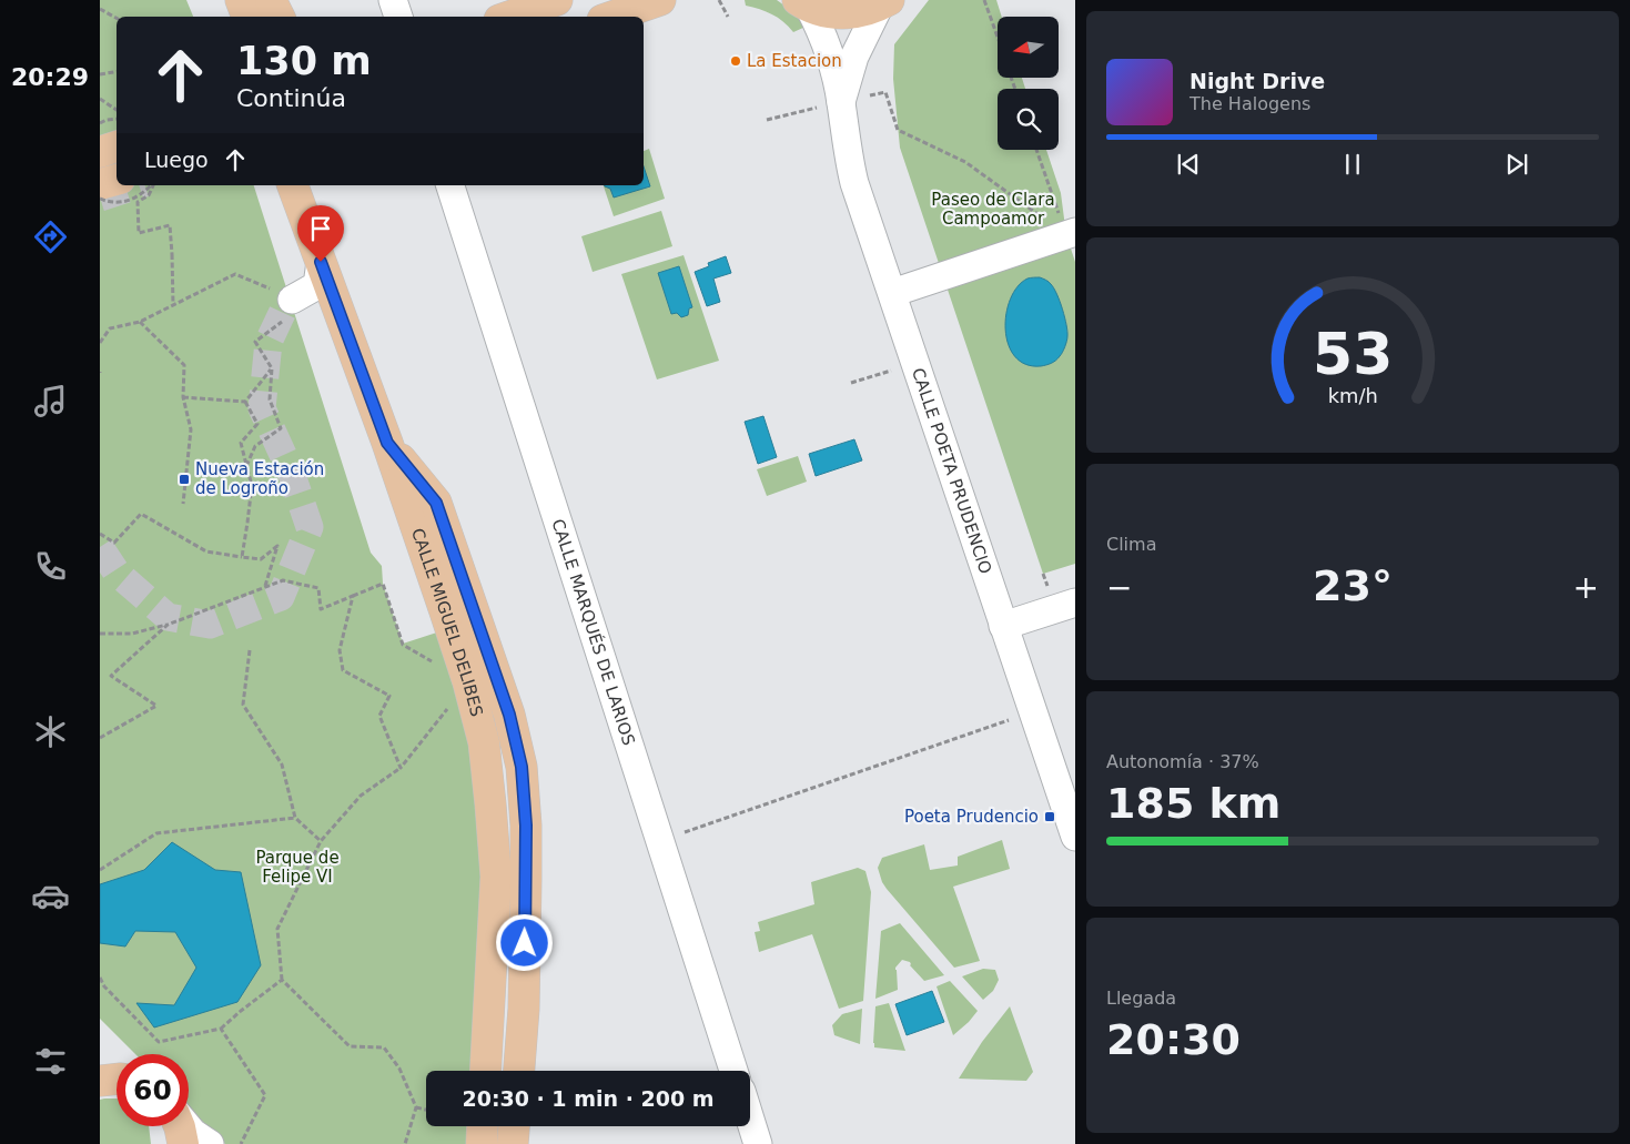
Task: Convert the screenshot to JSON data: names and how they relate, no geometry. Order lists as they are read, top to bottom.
{
  "streets": {
    "main road": ["CALLE MIGUEL DELIBES"],
    "street": ["CALLE POETA PRUDENCIO", "CALLE MARQUÉS DE LARIOS"]
  },
  "parks": ["Paseo de Clara Campoamor", "Parque de Felipe VI"],
  "places": {
    "other": ["La Estacion"],
    "transit": ["Nueva Estación de Logroño", "Poeta Prudencio"]
  },
  "north": "left",
  "page": {
    "tabs": "20:29",
    "turn": ["130 m", "Continúa"],
    "song": ["Night Drive", "The Halogens"],
    "then": "Luego",
    "tile": [
      "Clima",
      ["Autonomía · 37%", "185 km"],
      ["Llegada", "20:30"]
    ],
    "heat": ["−", "23°", "+"],
    "limit": "60",
    "trip": "20:30 · 1 min · 200 m",
    "gauge": ["53", "km/h"]
  }
}
